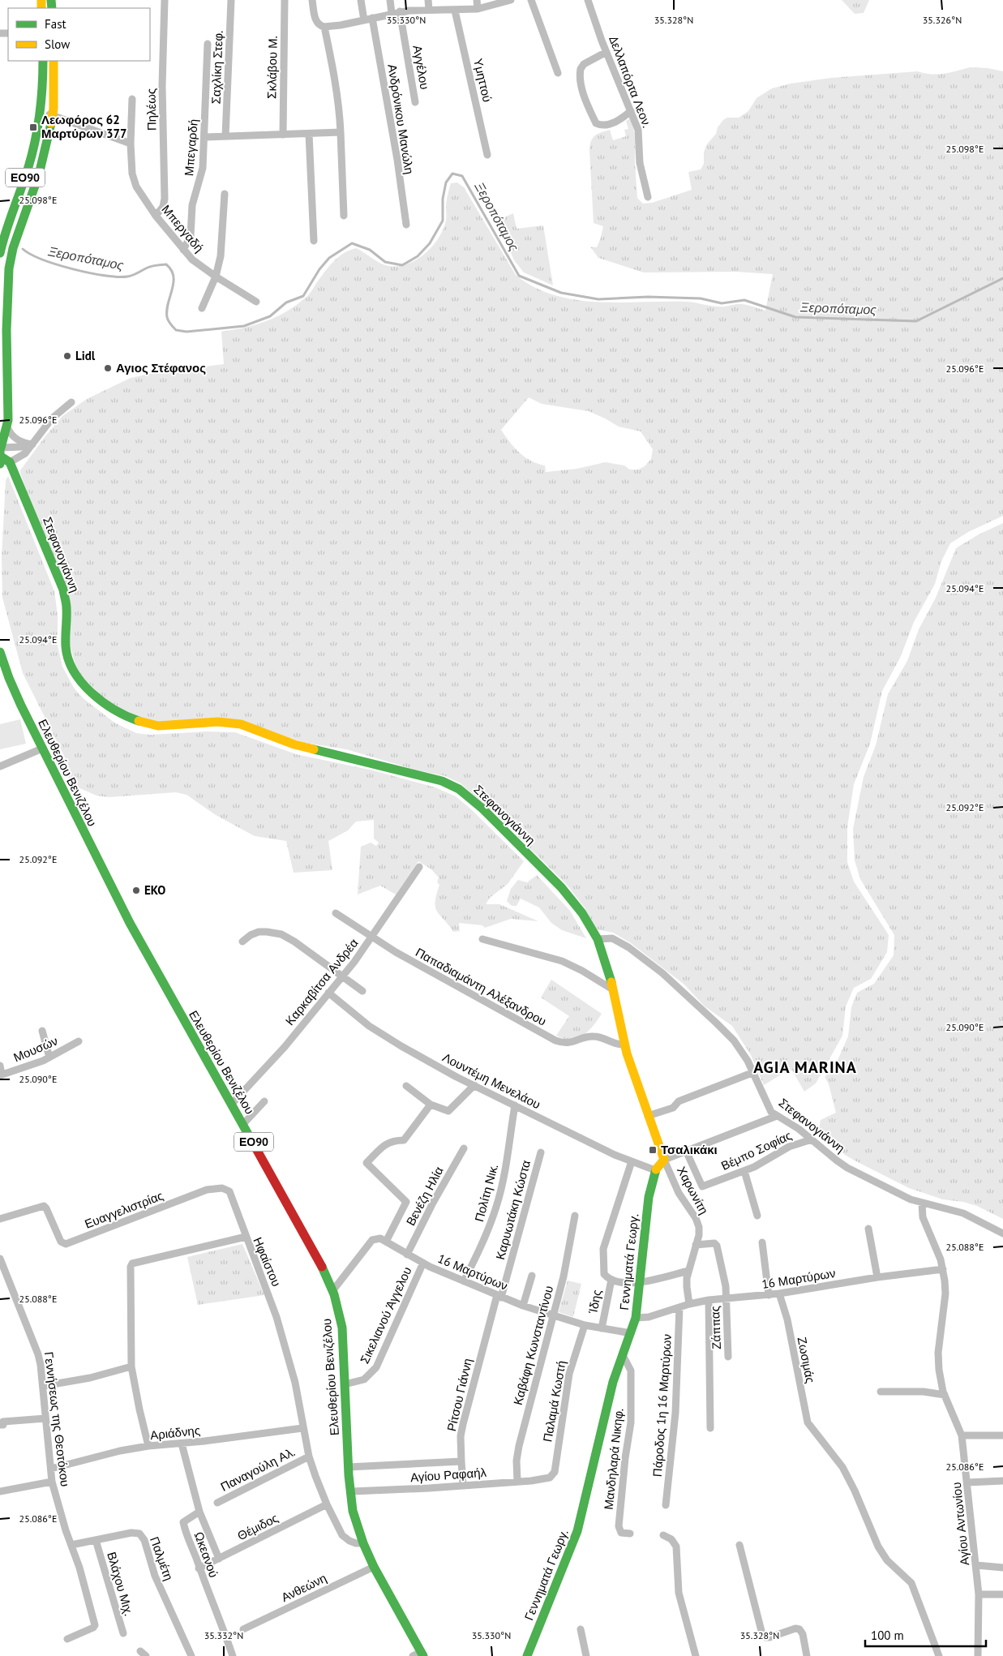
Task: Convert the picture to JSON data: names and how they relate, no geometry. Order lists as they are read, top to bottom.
{
  "streets": {
    "main road": [
      "ΕΟ90",
      "Στεφανογιάννη",
      "Ελευθερίου Βενιζέλου",
      "Γεννηματά Γεωργ."
    ],
    "street": [
      "Σαχλίκη Στεφ.",
      "Σκλάβου Μ.",
      "Αγγέλου",
      "Υμηττού",
      "Δελλαπόρτα Λεον.",
      "Πηλέως",
      "Ανδρόνικου Μανώλη",
      "Μπεγαρδή",
      "Μπεργαδή",
      "Καρκαβίτσα Ανδρέα",
      "Παπαδιαμάντη Αλέξανδρου",
      "Μουσών",
      "Λουντέμη Μενελάου",
      "Βέμπο Σοφίας",
      "Χαρωνίτη",
      "Πολίτη Νικ.",
      "Βενέζη Ηλία",
      "Ευαγγελιστρίας",
      "Καρυωτάκη Κώστα",
      "Ηφαίστου",
      "16 Μαρτύρων",
      "Ίδης",
      "Σικελιανού Άγγελου",
      "Ζάππας",
      "Καβάφη Κωνσταντίνου",
      "Ζωσιμάς",
      "Ρίτσου Γιάννη",
      "Παλαμά Κωστή",
      "Πάροδος 1η 16 Μαρτύρων",
      "Γεννήσεως της Θεοτόκου",
      "Αριάδνης",
      "Μανδηλαρά Νικηφ.",
      "Παναγούλη Αλ.",
      "Αγίου Ραφαήλ",
      "Αγίου Αντωνίου",
      "Θέμιδος",
      "Ωκεανού",
      "Παλμέτη",
      "Βλάχου Μιχ.",
      "Ανθεώνη"
    ]
  },
  "crossings": [
    ["Πηλέως", "Μπεργαδή"],
    ["Μπεγαρδή", "Μπεργαδή"],
    ["ΕΟ90", "Στεφανογιάννη"],
    ["Στεφανογιάννη", "Βέμπο Σοφίας"],
    ["Στεφανογιάννη", "Αγίου Αντωνίου"],
    ["Ελευθερίου Βενιζέλου", "Καρκαβίτσα Ανδρέα"],
    ["Ελευθερίου Βενιζέλου", "Ηφαίστου"],
    ["Ελευθερίου Βενιζέλου", "Σικελιανού Άγγελου"],
    ["Ελευθερίου Βενιζέλου", "Αγίου Ραφαήλ"],
    ["Ελευθερίου Βενιζέλου", "Ανθεώνη"],
    ["Καρκαβίτσα Ανδρέα", "Παπαδιαμάντη Αλέξανδρου"],
    ["Καρκαβίτσα Ανδρέα", "Λουντέμη Μενελάου"],
    ["Λουντέμη Μενελάου", "Πολίτη Νικ."],
    ["Λουντέμη Μενελάου", "Γεννηματά Γεωργ."],
    ["Λουντέμη Μενελάου", "Ίδης"],
    ["Χαρωνίτη", "Γεννηματά Γεωργ."],
    ["Χαρωνίτη", "16 Μαρτύρων"],
    ["Χαρωνίτη", "Ζάππας"],
    ["Πολίτη Νικ.", "16 Μαρτύρων"],
    ["Βενέζη Ηλία", "16 Μαρτύρων"],
    ["Ευαγγελιστρίας", "Ηφαίστου"],
    ["Καρυωτάκη Κώστα", "16 Μαρτύρων"],
    ["Καρυωτάκη Κώστα", "Ρίτσου Γιάννη"],
    ["Ηφαίστου", "Αριάδνης"],
    ["Ηφαίστου", "Παναγούλη Αλ."],
    ["Ηφαίστου", "Θέμιδος"],
    ["Γεννηματά Γεωργ.", "16 Μαρτύρων"],
    ["Γεννηματά Γεωργ.", "Μανδηλαρά Νικηφ."],
    ["16 Μαρτύρων", "Ίδης"],
    ["16 Μαρτύρων", "Σικελιανού Άγγελου"],
    ["16 Μαρτύρων", "Ζάππας"],
    ["16 Μαρτύρων", "Καβάφη Κωνσταντίνου"],
    ["16 Μαρτύρων", "Ζωσιμάς"],
    ["16 Μαρτύρων", "Ρίτσου Γιάννη"],
    ["16 Μαρτύρων", "Παλαμά Κωστή"],
    ["16 Μαρτύρων", "Πάροδος 1η 16 Μαρτύρων"],
    ["16 Μαρτύρων", "Αγίου Αντωνίου"],
    ["Καβάφη Κωνσταντίνου", "Αγίου Ραφαήλ"],
    ["Ρίτσου Γιάννη", "Αγίου Ραφαήλ"],
    ["Παλαμά Κωστή", "Αγίου Ραφαήλ"],
    ["Γεννήσεως της Θεοτόκου", "Αριάδνης"],
    ["Γεννήσεως της Θεοτόκου", "Παλμέτη"],
    ["Θέμιδος", "Ωκεανού"],
    ["Παλμέτη", "Βλάχου Μιχ."]
  ],
  "districts": ["AGIA MARINA"],
  "water": ["Ξεροπόταμος"],
  "places": {
    "transit": ["Λεωφόρος 62 Μαρτύρων 377", "Τσαλικάκι"],
    "other": ["Lidl", "Αγιος Στέφανος", "EKO"]
  },
  "legend": ["Fast", "Slow"],
  "scale_bar": "100 m",
  "coordinates": [
    "35.326°N",
    "35.330°N",
    "35.328°N",
    "25.098°E",
    "25.096°E",
    "25.094°E",
    "25.092°E",
    "25.090°E",
    "25.088°E",
    "25.086°E",
    "35.332°N"
  ]
}
